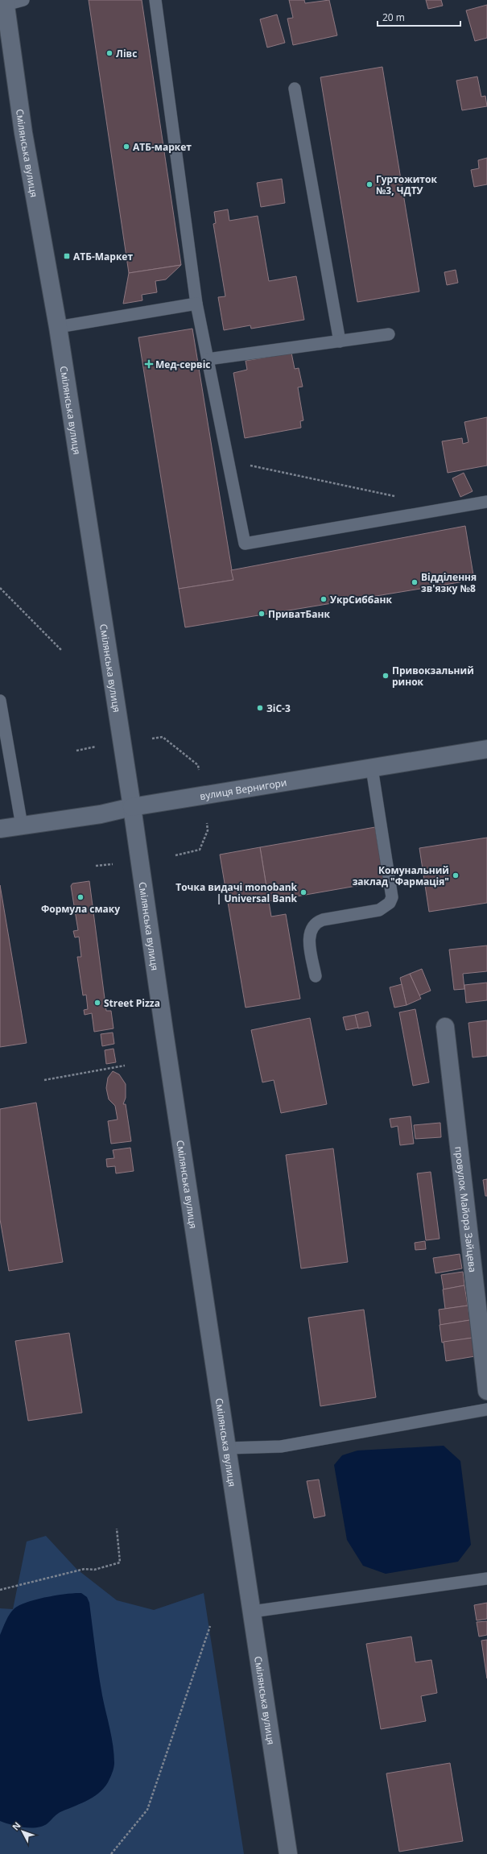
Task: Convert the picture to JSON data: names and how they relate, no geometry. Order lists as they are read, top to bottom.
{
  "streets": {
    "main road": ["Смілянська вулиця", "вулиця Вернигори", "провулок Майора Зайцева"]
  },
  "crossings": [
    ["Смілянська вулиця", "вулиця Вернигори"]
  ],
  "places": {
    "other": [
      "Лівс",
      "АТБ-маркет",
      "Гуртожиток №3, ЧДТУ",
      "Відділення зв'язку №8",
      "УкрСиббанк",
      "ПриватБанк",
      "Привокзальний ринок",
      "ЗіС-3",
      "Комунальний заклад \"Фармація\"",
      "Точка видачі monobank | Universal Bank",
      "Формула смаку",
      "Street Pizza"
    ],
    "transit": ["АТБ-Маркет"],
    "health": ["Мед-сервіс"]
  },
  "scale_bar": "20 m",
  "north": "top left"
}
